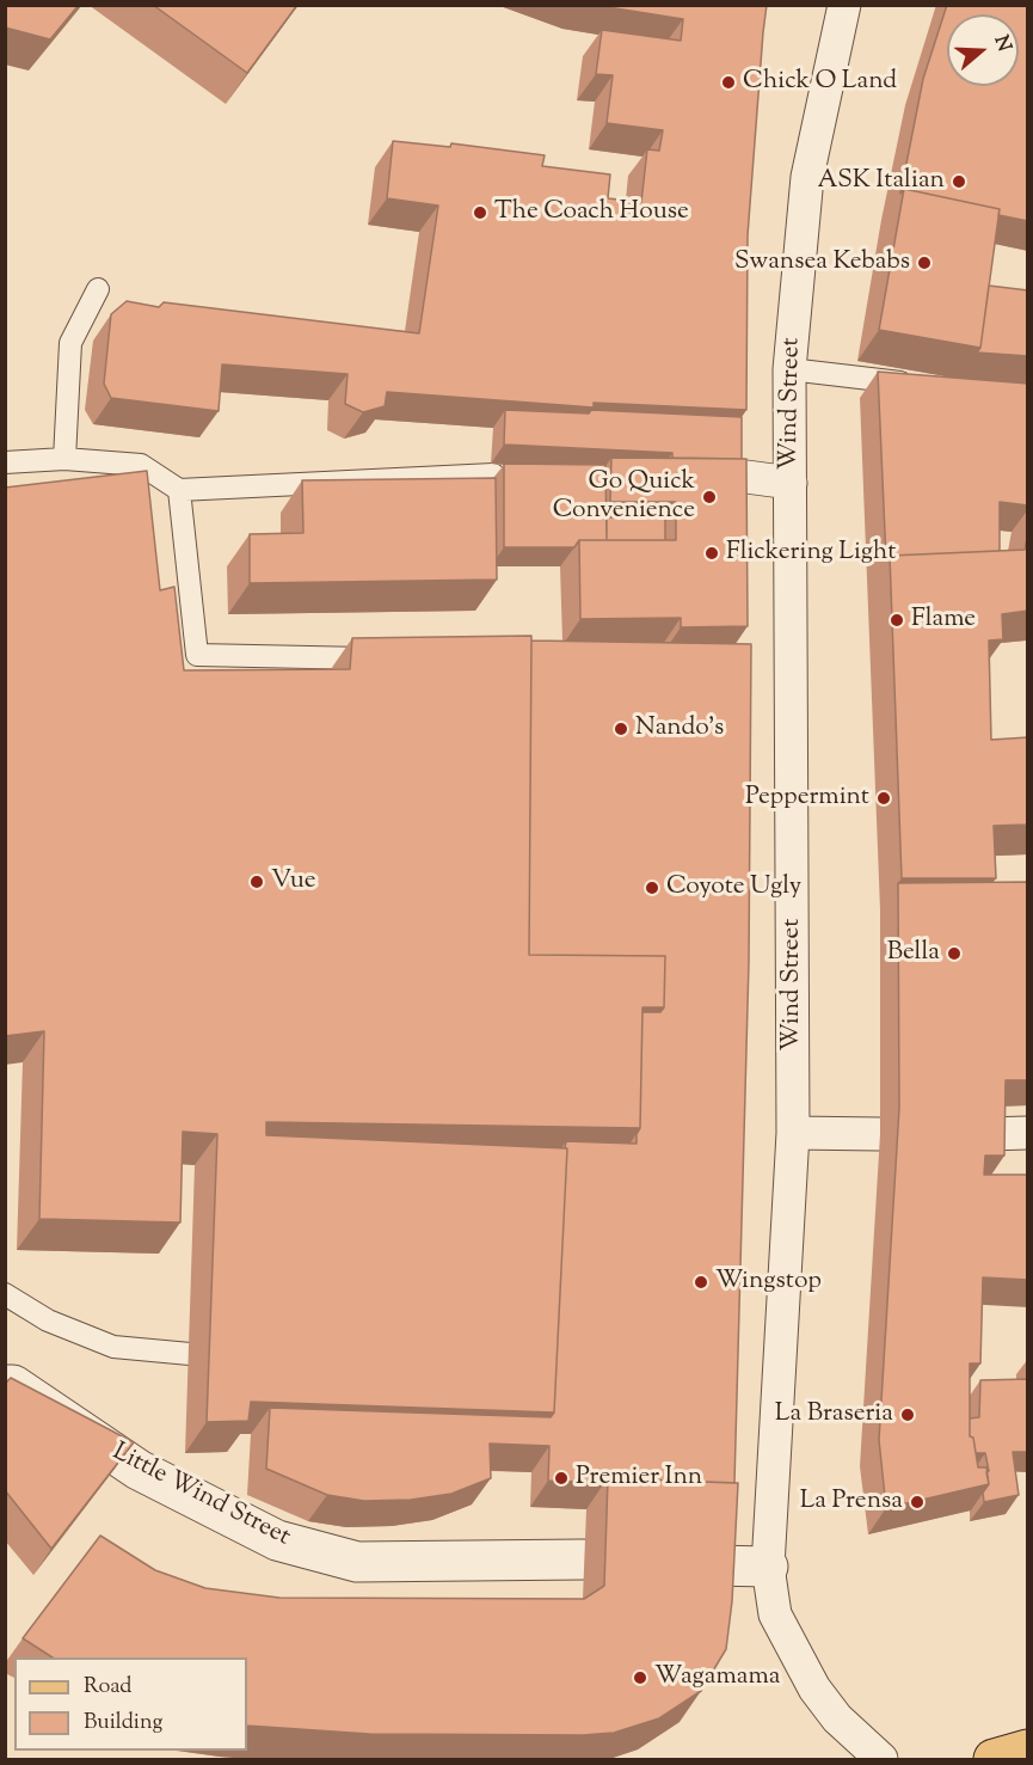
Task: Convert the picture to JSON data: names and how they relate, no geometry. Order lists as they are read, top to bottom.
{
  "streets": {
    "street": ["Wind Street", "Little Wind Street"]
  },
  "places": [
    "Chick O Land",
    "ASK Italian",
    "The Coach House",
    "Swansea Kebabs",
    "Go Quick Convenience",
    "Flickering Light",
    "Flame",
    "Nando's",
    "Peppermint",
    "Vue",
    "Coyote Ugly",
    "Bella",
    "Wingstop",
    "La Braseria",
    "Premier Inn",
    "La Prensa",
    "Wagamama"
  ],
  "legend": ["Road", "Building"],
  "north": "right"
}
